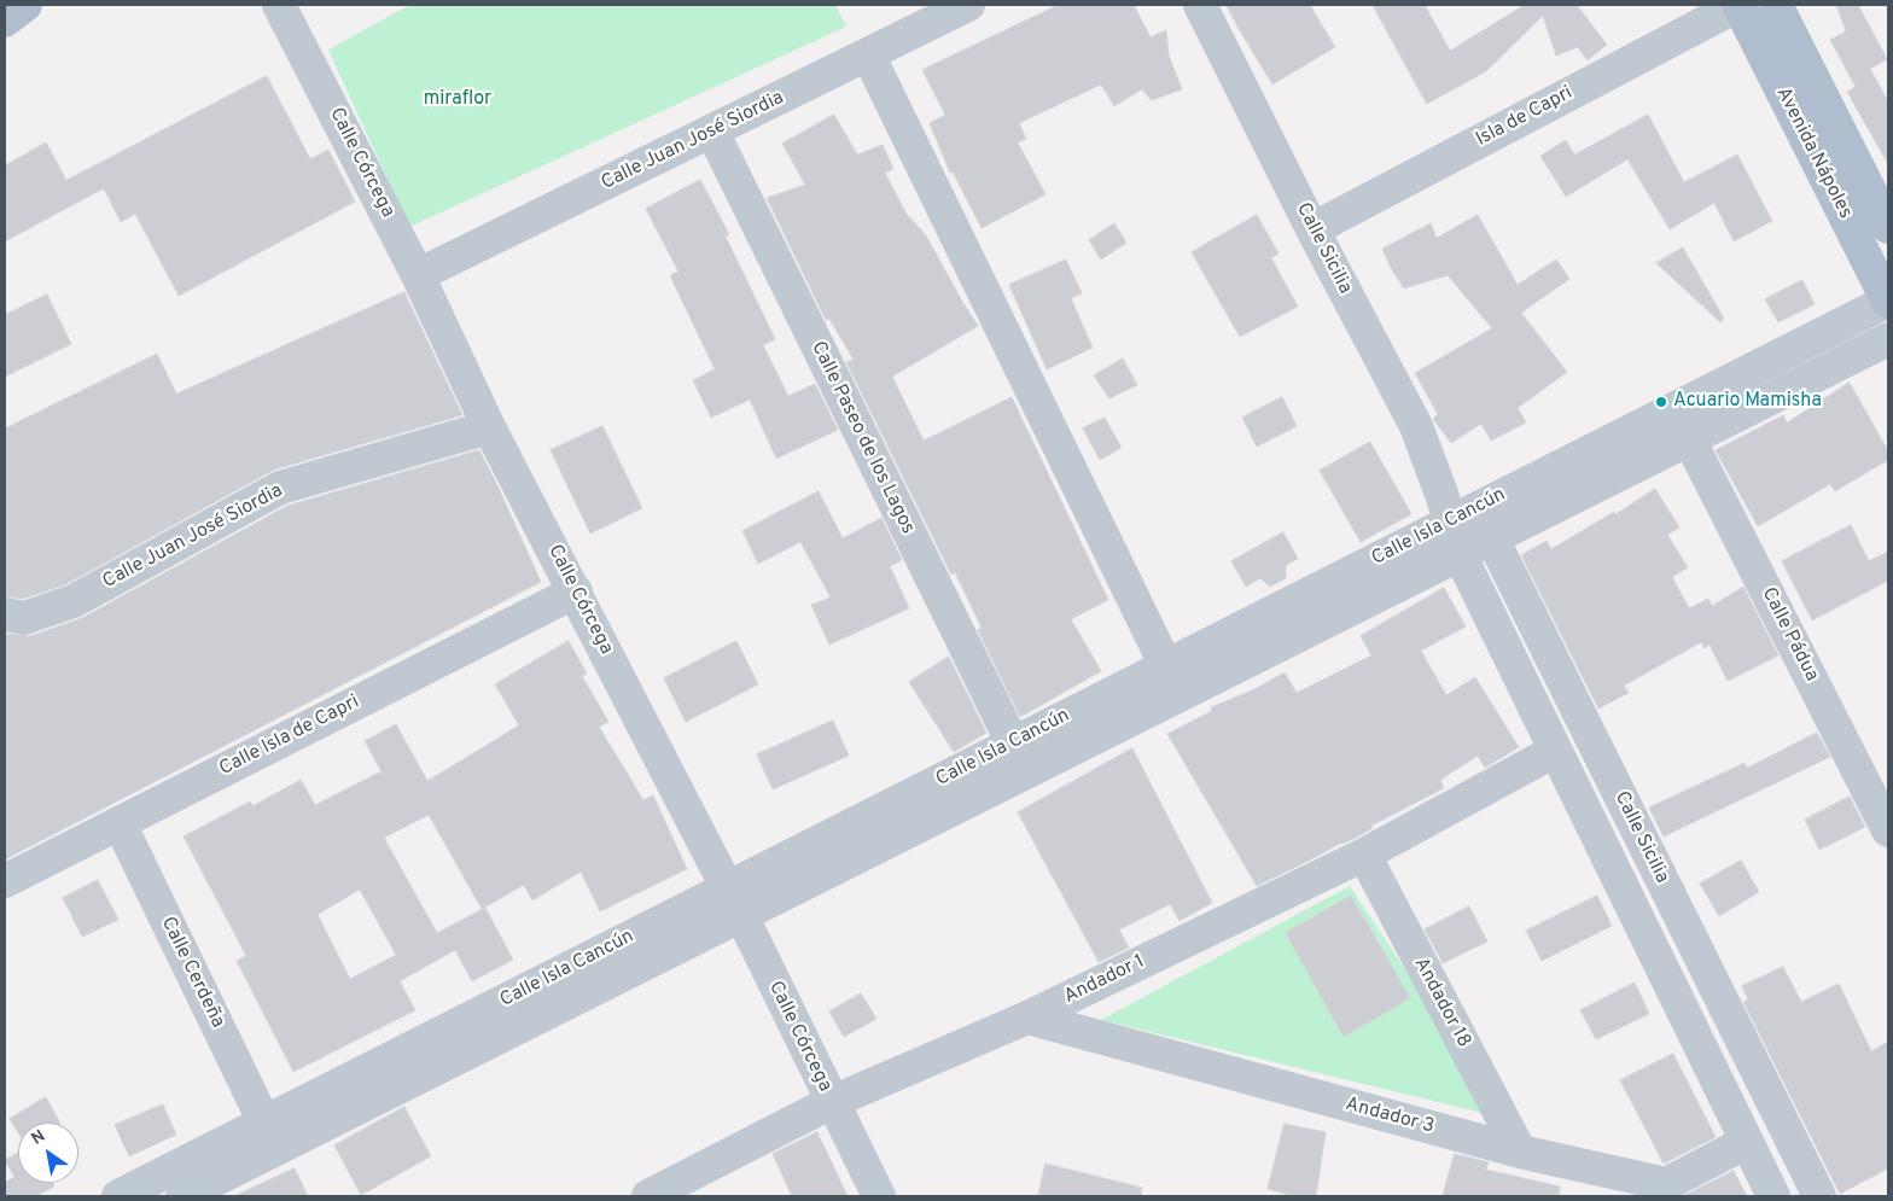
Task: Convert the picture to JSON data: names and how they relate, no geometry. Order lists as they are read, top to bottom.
{
  "streets": {
    "main road": ["Avenida Nápoles"],
    "street": [
      "Isla de Capri",
      "Calle Juan José Siordia",
      "Calle Córcega",
      "Calle Sicilia",
      "Calle Paseo de los Lagos",
      "Calle Isla Cancún",
      "Calle Pádua",
      "Calle Isla de Capri",
      "Calle Cerdeña",
      "Andador 1",
      "Andador 18",
      "Andador 3"
    ]
  },
  "crossings": [
    ["Isla de Capri", "Avenida Nápoles"],
    ["Isla de Capri", "Calle Sicilia"],
    ["Calle Juan José Siordia", "Calle Córcega"],
    ["Calle Juan José Siordia", "Calle Paseo de los Lagos"],
    ["Avenida Nápoles", "Calle Isla Cancún"],
    ["Calle Córcega", "Calle Isla Cancún"],
    ["Calle Córcega", "Calle Isla de Capri"],
    ["Calle Córcega", "Andador 1"],
    ["Calle Sicilia", "Calle Isla Cancún"],
    ["Calle Sicilia", "Andador 1"],
    ["Calle Sicilia", "Andador 3"],
    ["Calle Paseo de los Lagos", "Calle Isla Cancún"],
    ["Calle Isla Cancún", "Calle Pádua"],
    ["Calle Isla Cancún", "Calle Cerdeña"],
    ["Calle Isla de Capri", "Calle Cerdeña"],
    ["Andador 1", "Andador 18"],
    ["Andador 1", "Andador 3"],
    ["Andador 18", "Andador 3"]
  ],
  "parks": ["miraflor"],
  "places": ["Acuario Mamisha"],
  "north": "top left"
}
